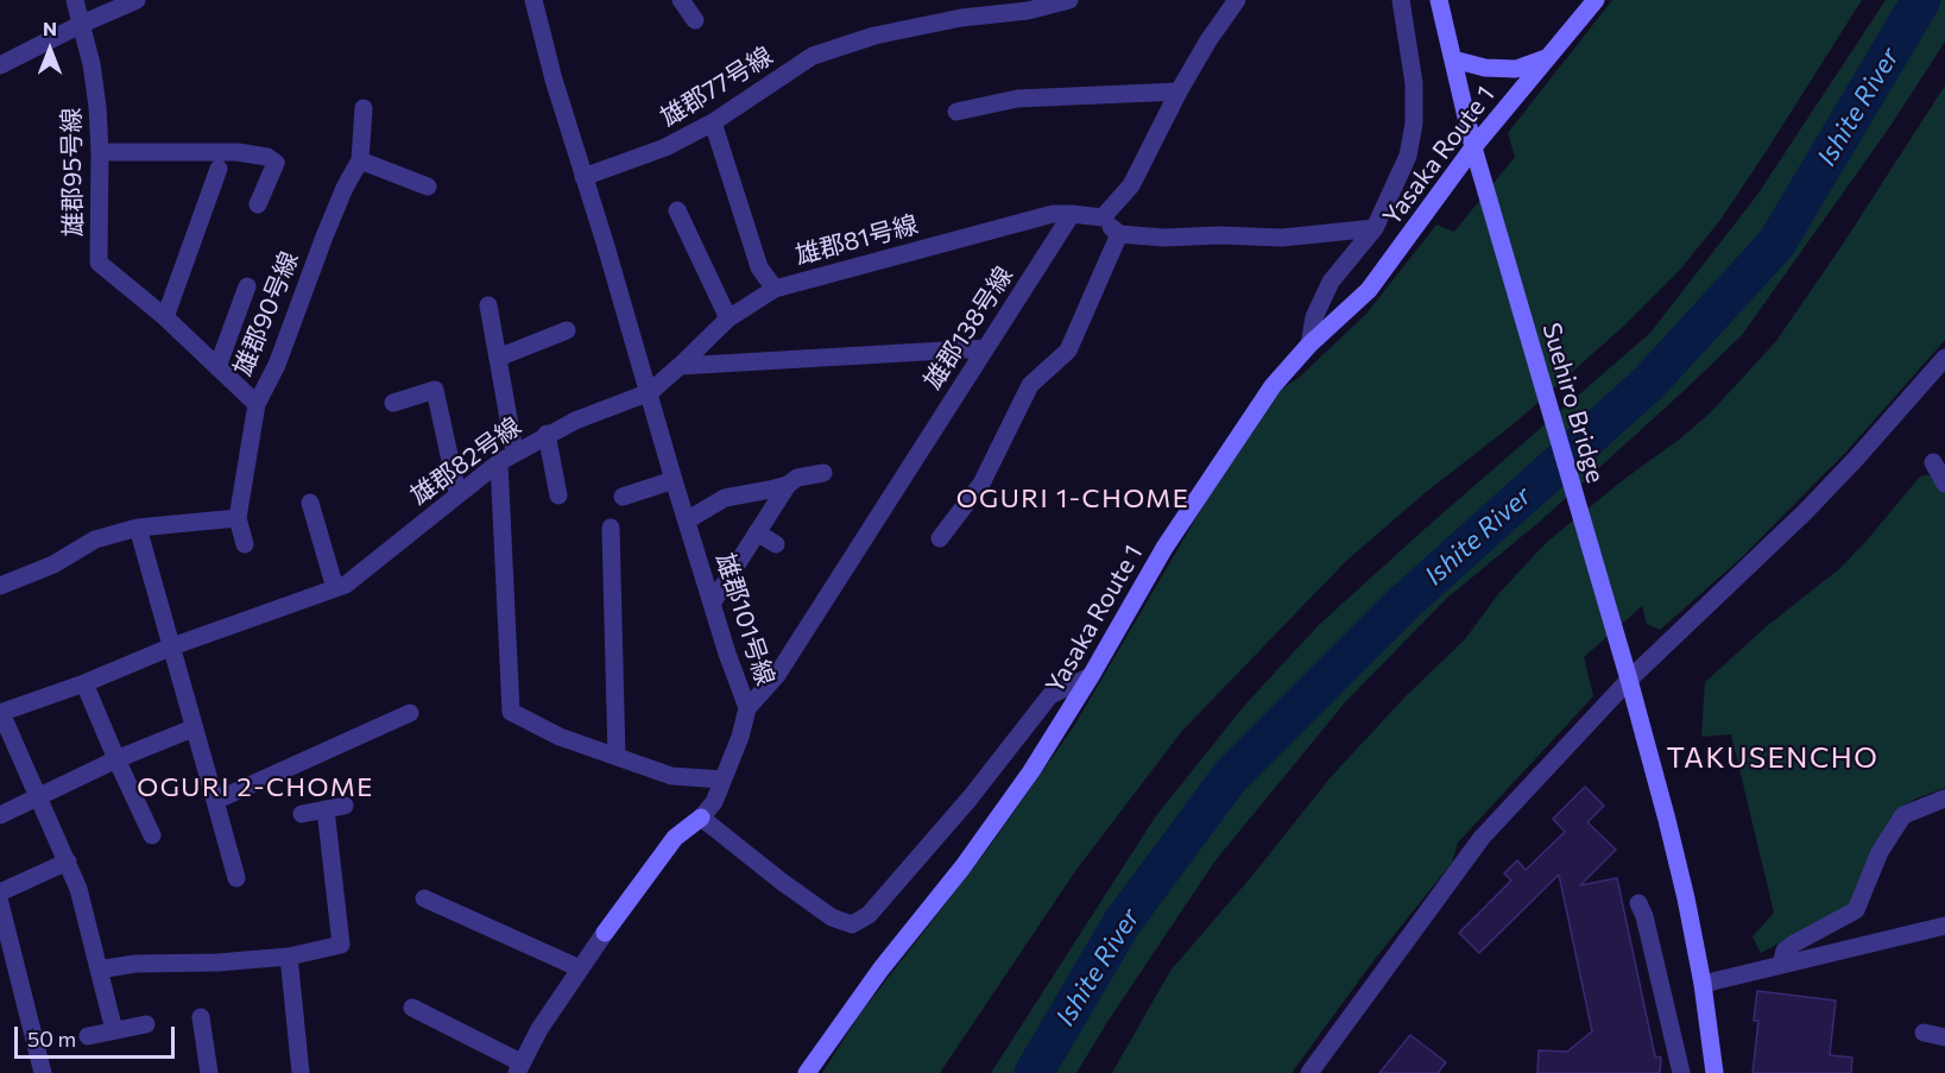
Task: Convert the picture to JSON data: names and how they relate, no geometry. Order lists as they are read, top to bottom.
{
  "streets": {
    "street": [
      "雄郡77号線",
      "Yasaka Route 1",
      "雄郡95号線",
      "雄郡81号線",
      "雄郡90号線",
      "雄郡138号線",
      "Suehiro Bridge",
      "雄郡82号線",
      "雄郡101号線"
    ]
  },
  "crossings": [
    ["雄郡77号線", "雄郡101号線"],
    ["Yasaka Route 1", "Suehiro Bridge"],
    ["雄郡95号線", "雄郡90号線"],
    ["雄郡81号線", "雄郡138号線"],
    ["雄郡81号線", "雄郡82号線"],
    ["雄郡138号線", "雄郡101号線"],
    ["雄郡82号線", "雄郡101号線"]
  ],
  "districts": ["OGURI 1-CHOME", "TAKUSENCHO", "OGURI 2-CHOME"],
  "water": ["Ishite River"],
  "scale_bar": "50 m",
  "north": "top"
}
